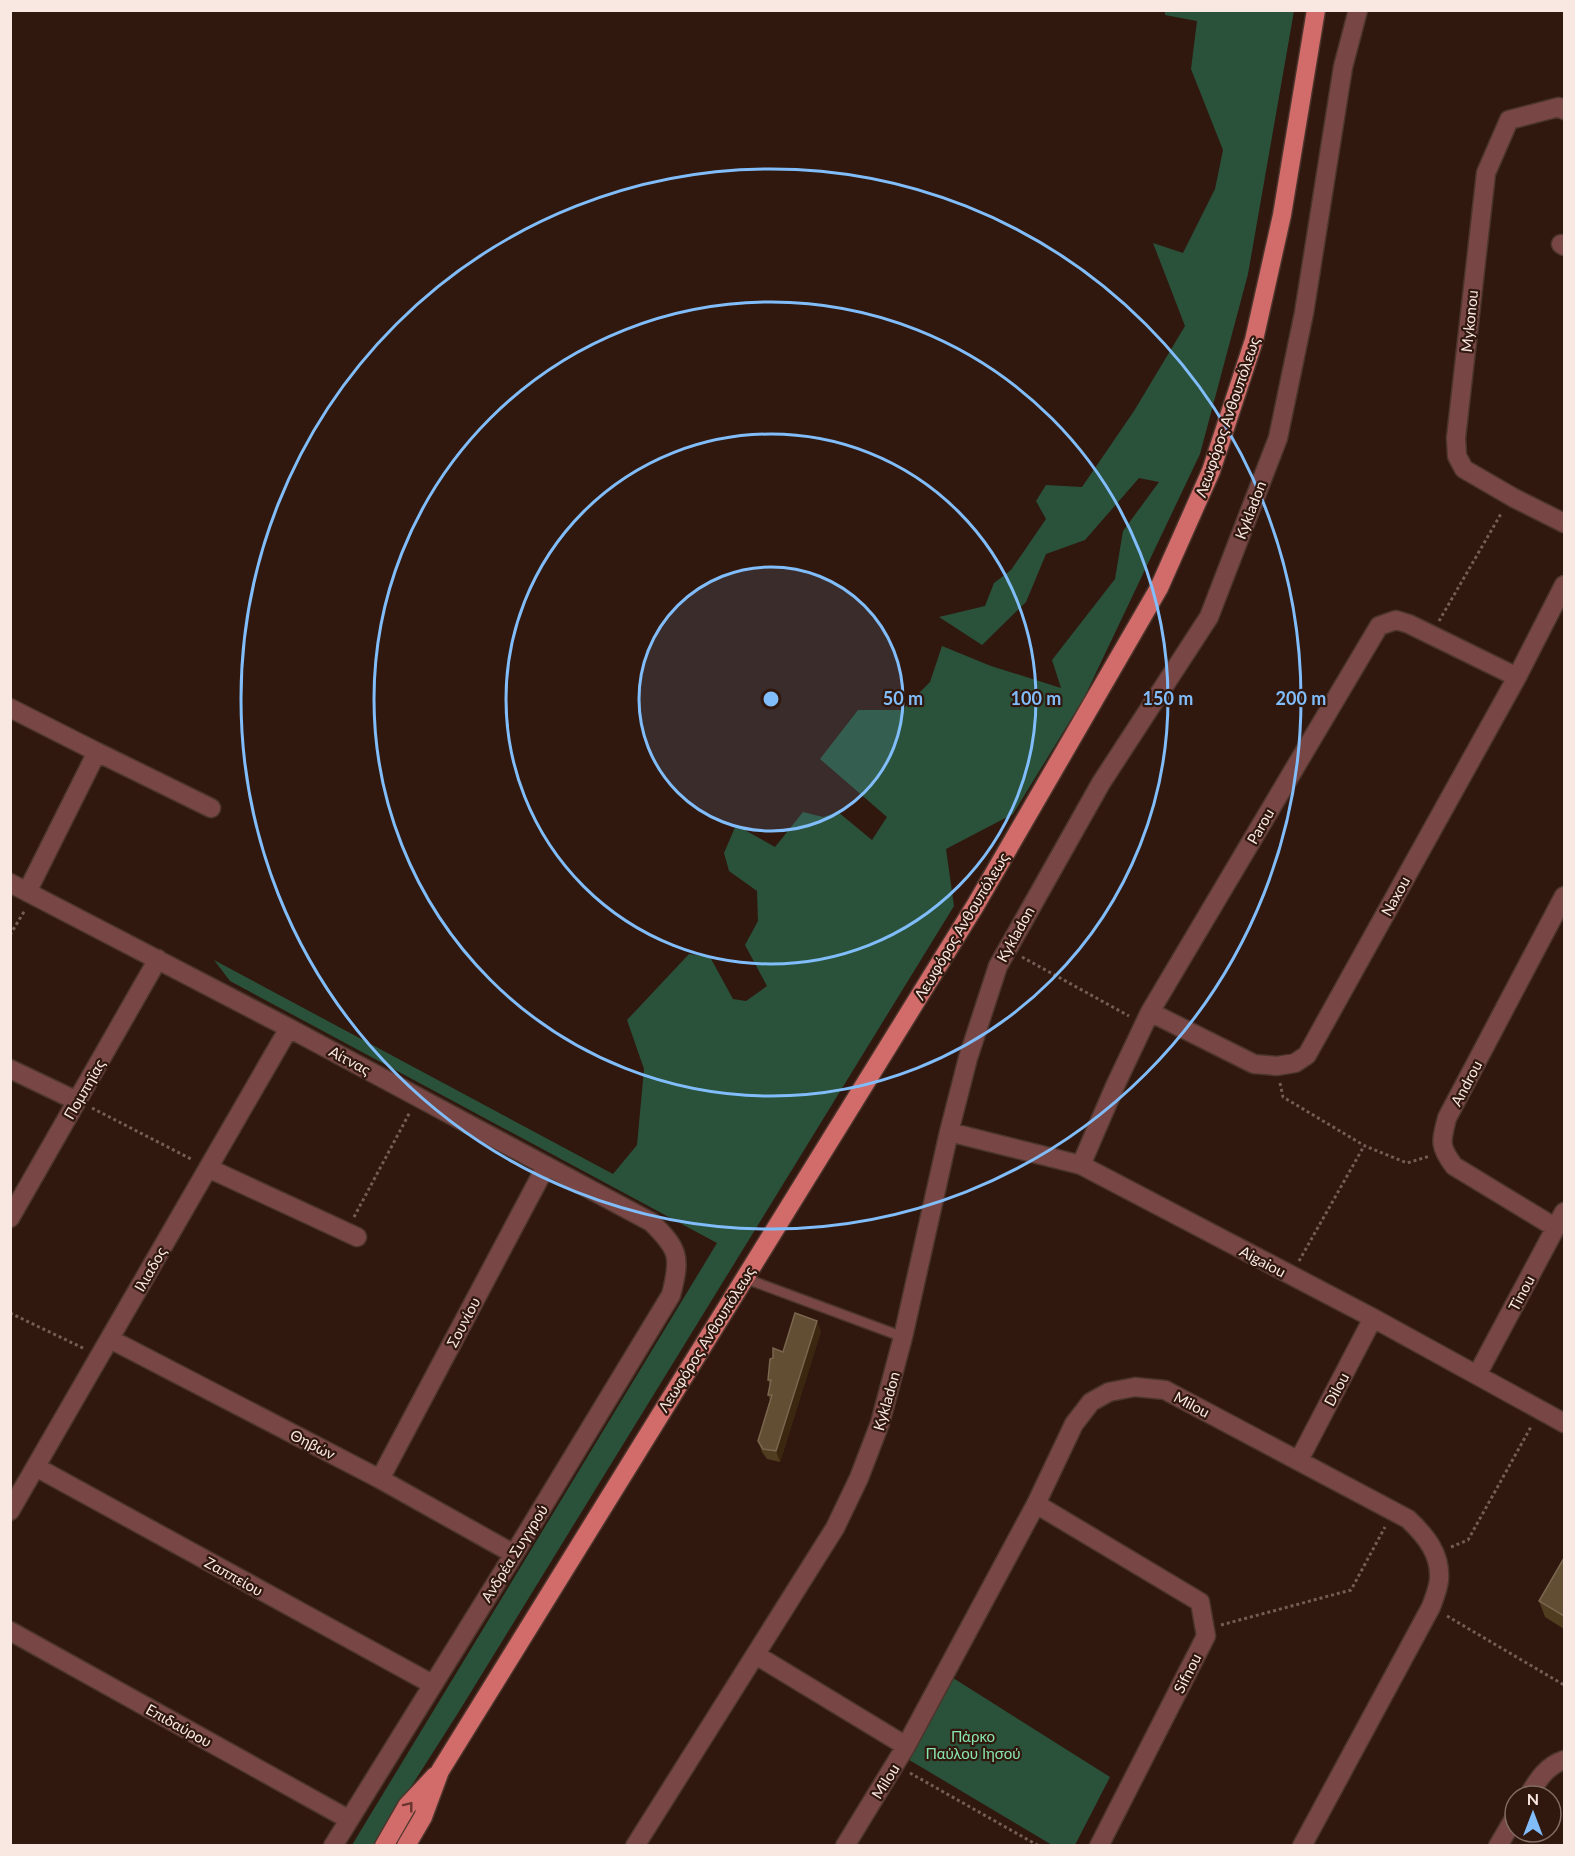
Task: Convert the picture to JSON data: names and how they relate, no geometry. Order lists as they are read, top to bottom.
{
  "streets": {
    "main road": ["Λεωφόρος Ανθουπόλεως"],
    "street": [
      "Mykonou",
      "Kykladon",
      "Parou",
      "Naxou",
      "Αίτνας",
      "Androu",
      "Πομπηϊας",
      "Aigaiou",
      "Ιλιαδος",
      "Tinou",
      "Σουνίου",
      "Dilou",
      "Milou",
      "Θηβών",
      "Ανδρέα Συγγρού",
      "Ζαππείου",
      "Sifnou",
      "Επιδαύρου"
    ]
  },
  "crossings": [
    ["Kykladon", "Aigaiou"],
    ["Parou", "Naxou"],
    ["Parou", "Aigaiou"],
    ["Αίτνας", "Πομπηϊας"],
    ["Αίτνας", "Ιλιαδος"],
    ["Αίτνας", "Σουνίου"],
    ["Αίτνας", "Ανδρέα Συγγρού"],
    ["Aigaiou", "Tinou"],
    ["Aigaiou", "Dilou"],
    ["Ιλιαδος", "Θηβών"],
    ["Ιλιαδος", "Ζαππείου"],
    ["Σουνίου", "Θηβών"],
    ["Dilou", "Milou"],
    ["Milou", "Sifnou"],
    ["Θηβών", "Ανδρέα Συγγρού"],
    ["Ανδρέα Συγγρού", "Ζαππείου"],
    ["Ανδρέα Συγγρού", "Επιδαύρου"]
  ],
  "parks": ["Πἀρκο Παὐλου Ιησού"],
  "north": "top",
  "rings": [
    "50 m",
    "100 m",
    "150 m",
    "200 m"
  ]
}
